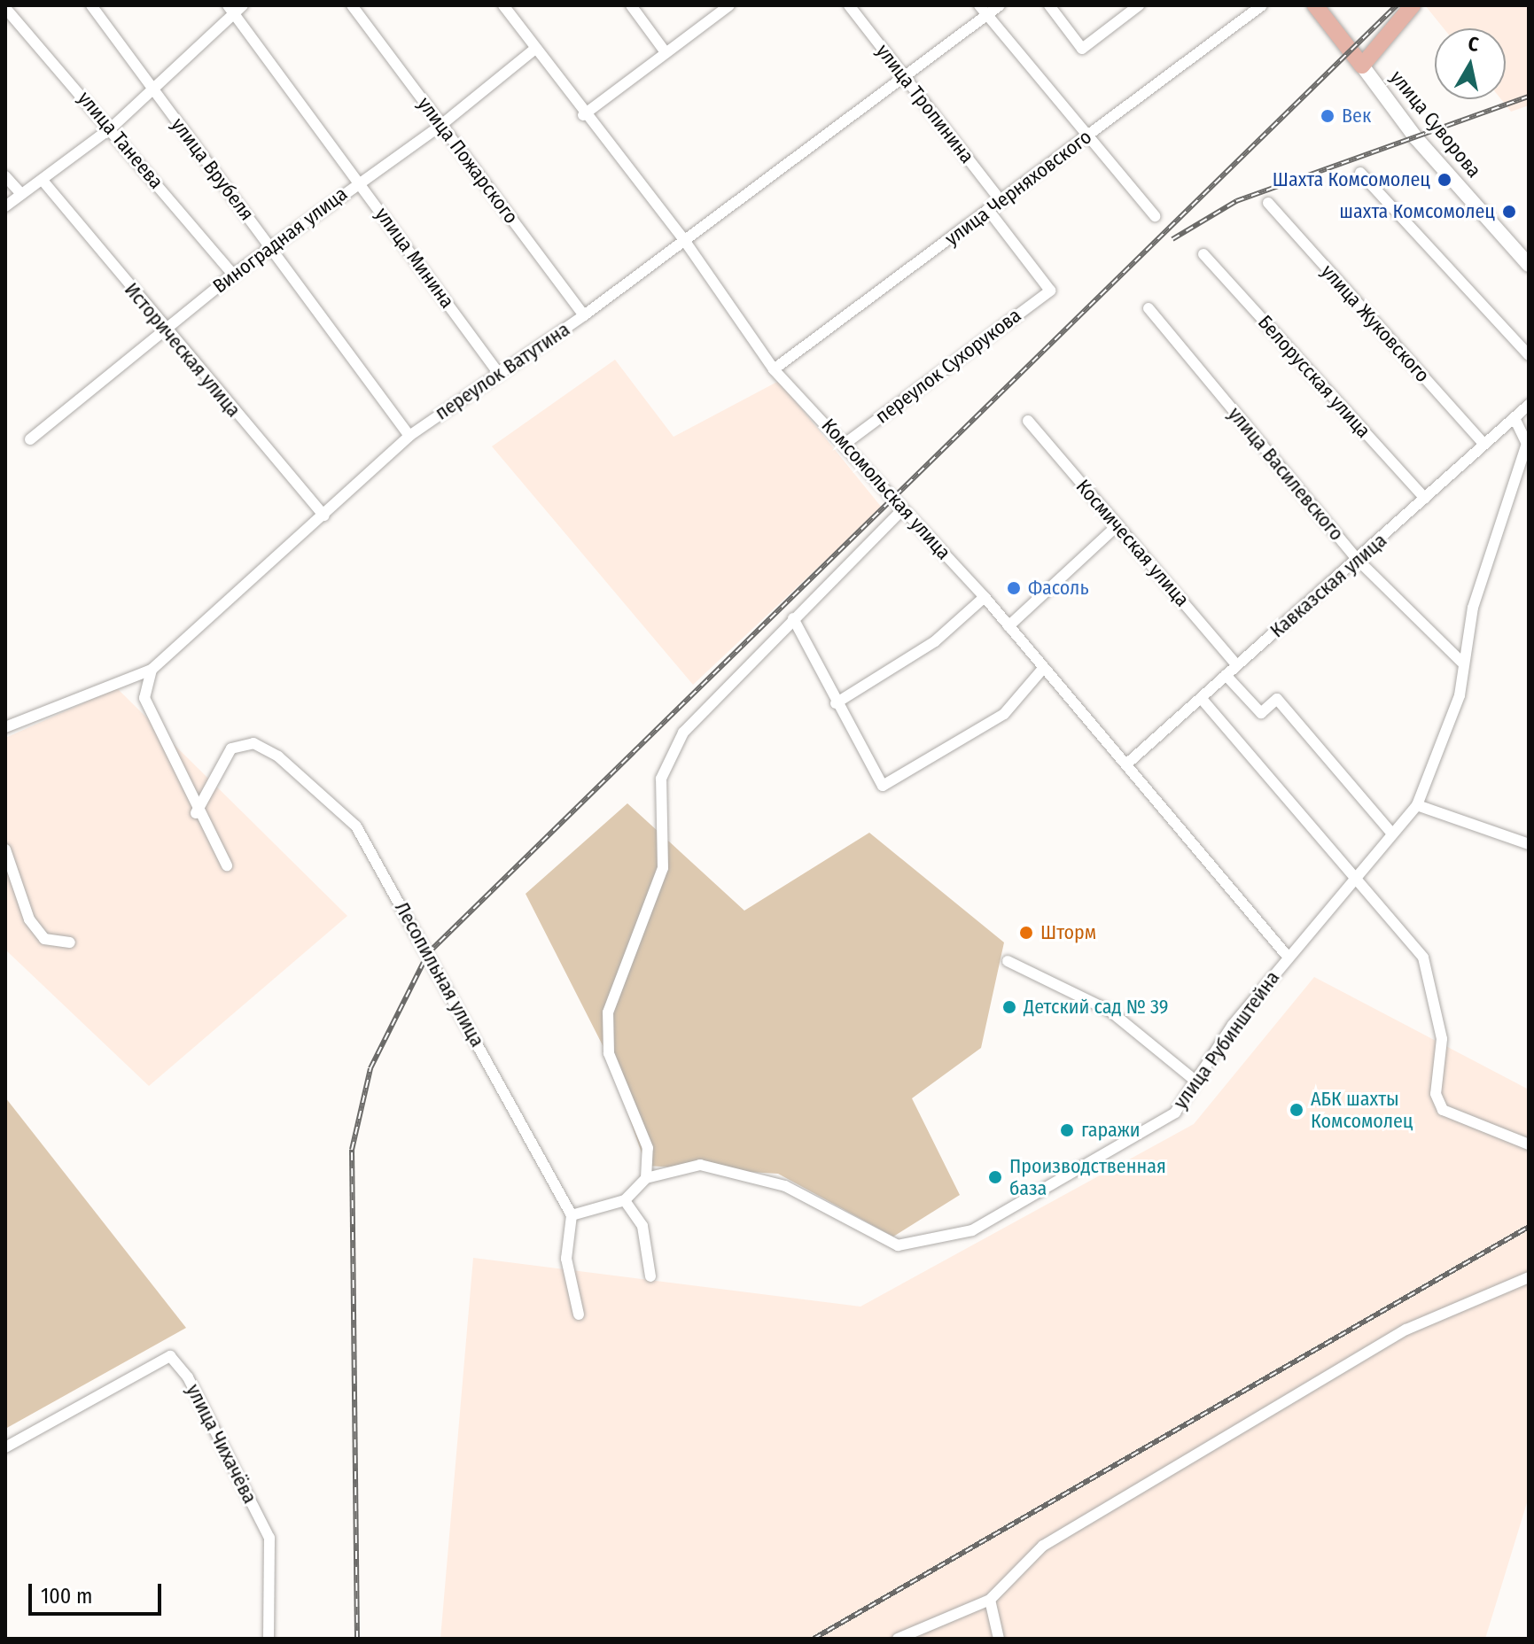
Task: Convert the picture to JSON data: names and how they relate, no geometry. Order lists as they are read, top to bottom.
{
  "streets": {
    "main road": ["улица Суворова"],
    "street": [
      "улица Тропинина",
      "улица Танеева",
      "улица Пожарского",
      "улица Врубеля",
      "улица Черняховского",
      "Виноградная улица",
      "улица Минина",
      "улица Жуковского",
      "Историческая улица",
      "переулок Сухорукова",
      "переулок Ватутина",
      "Белорусская улица",
      "улица Василевского",
      "Комсомольская улица",
      "Космическая улица",
      "Кавказская улица",
      "Лесопильная улица",
      "улица Рубинштейна",
      "улица Чихачёва"
    ]
  },
  "crossings": [
    ["улица Тропинина", "улица Черняховского"],
    ["улица Тропинина", "переулок Ватутина"],
    ["улица Танеева", "Виноградная улица"],
    ["улица Пожарского", "Виноградная улица"],
    ["улица Пожарского", "переулок Ватутина"],
    ["улица Врубеля", "Виноградная улица"],
    ["улица Врубеля", "переулок Ватутина"],
    ["улица Черняховского", "переулок Сухорукова"],
    ["улица Черняховского", "Комсомольская улица"],
    ["Виноградная улица", "улица Минина"],
    ["Виноградная улица", "Историческая улица"],
    ["Виноградная улица", "Комсомольская улица"],
    ["улица Минина", "переулок Ватутина"],
    ["улица Жуковского", "Кавказская улица"],
    ["Историческая улица", "переулок Ватутина"],
    ["переулок Сухорукова", "Комсомольская улица"],
    ["переулок Ватутина", "Комсомольская улица"],
    ["Белорусская улица", "Кавказская улица"],
    ["улица Василевского", "Кавказская улица"],
    ["улица Василевского", "улица Рубинштейна"],
    ["Комсомольская улица", "Кавказская улица"],
    ["Комсомольская улица", "улица Рубинштейна"],
    ["Космическая улица", "Кавказская улица"],
    ["Кавказская улица", "улица Рубинштейна"]
  ],
  "places": [
    "Век",
    "Шахта Комсомолец",
    "шахта Комсомолец",
    "Фасоль",
    "Шторм",
    "Детский сад № 39",
    "АБК шахты Комсомолец",
    "гаражи",
    "Производственная база"
  ],
  "scale_bar": "100 m",
  "north": "top"
}
